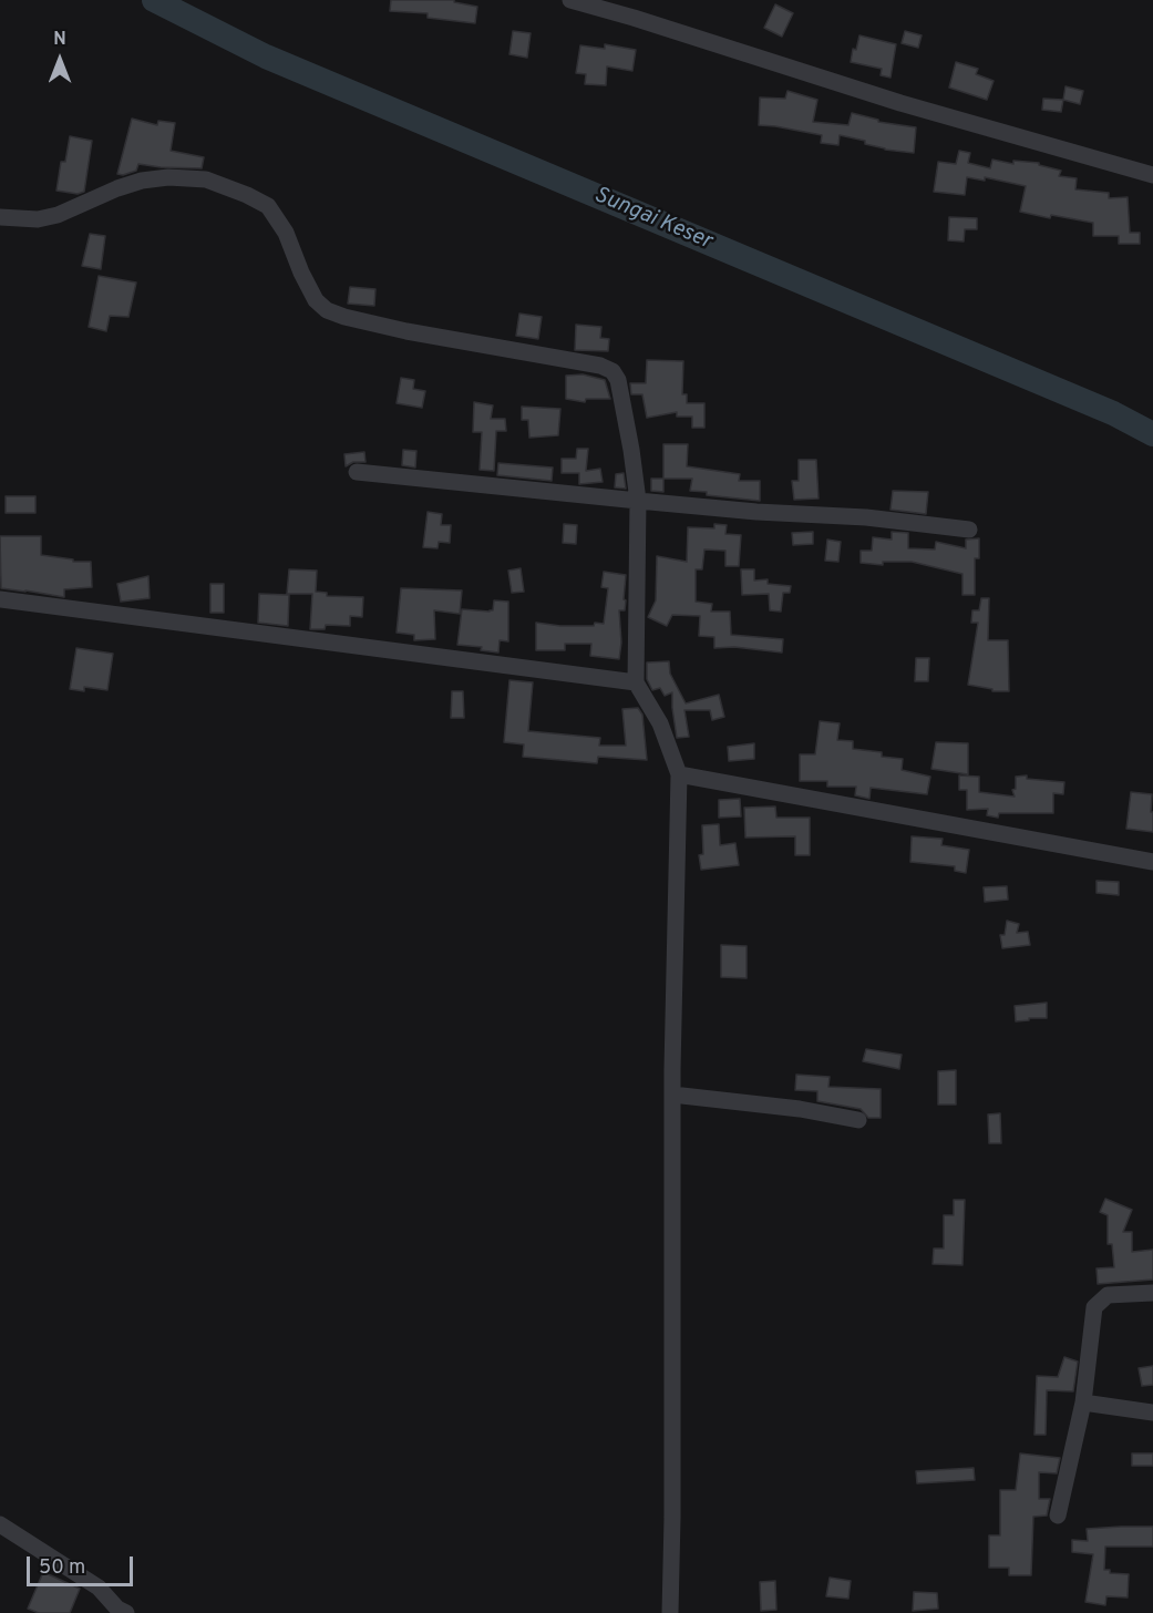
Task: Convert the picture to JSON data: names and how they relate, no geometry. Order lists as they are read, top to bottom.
{
  "water": ["Sungai Keser"],
  "scale_bar": "50 m",
  "north": "top"
}
